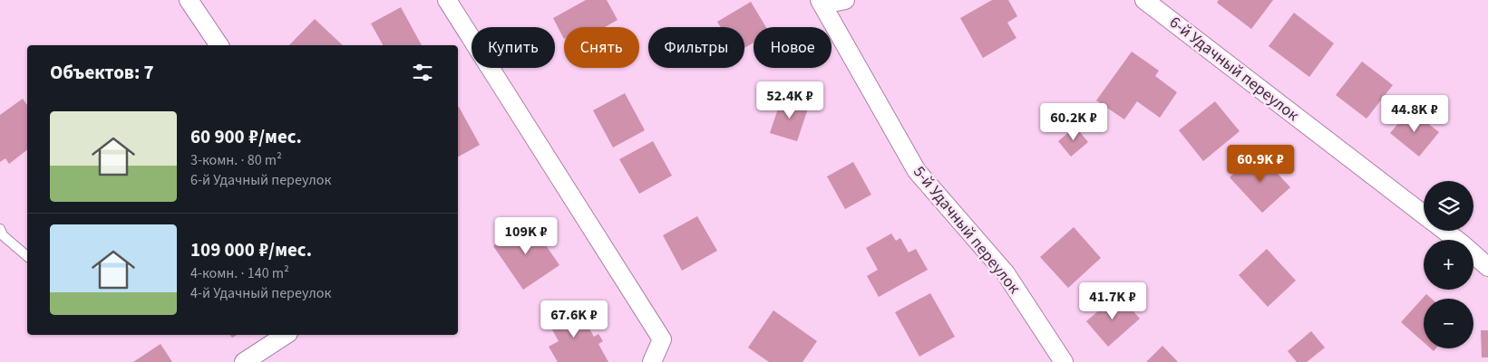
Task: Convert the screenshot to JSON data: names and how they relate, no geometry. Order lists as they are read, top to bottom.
{
  "streets": {
    "street": ["6-й Удачный переулок", "5-й Удачный переулок"]
  },
  "page": {
    "chip": [
      "Купить",
      "Снять",
      "Фильтры",
      "Новое"
    ],
    "heading": "Объектов: 7",
    "price": [
      "52.4K ₽",
      "44.8K ₽",
      "60.2K ₽",
      "60.9K ₽",
      "109K ₽",
      "41.7K ₽",
      "67.6K ₽"
    ],
    "list": [
      {
        "name": "60 900 ₽/мес.",
        "note": "3-комн. · 80 m² · 6-й Удачный переулок"
      },
      {
        "name": "109 000 ₽/мес.",
        "note": "4-комн. · 140 m² · 4-й Удачный переулок"
      }
    ],
    "map_buttons": ["+", "−"]
  }
}
